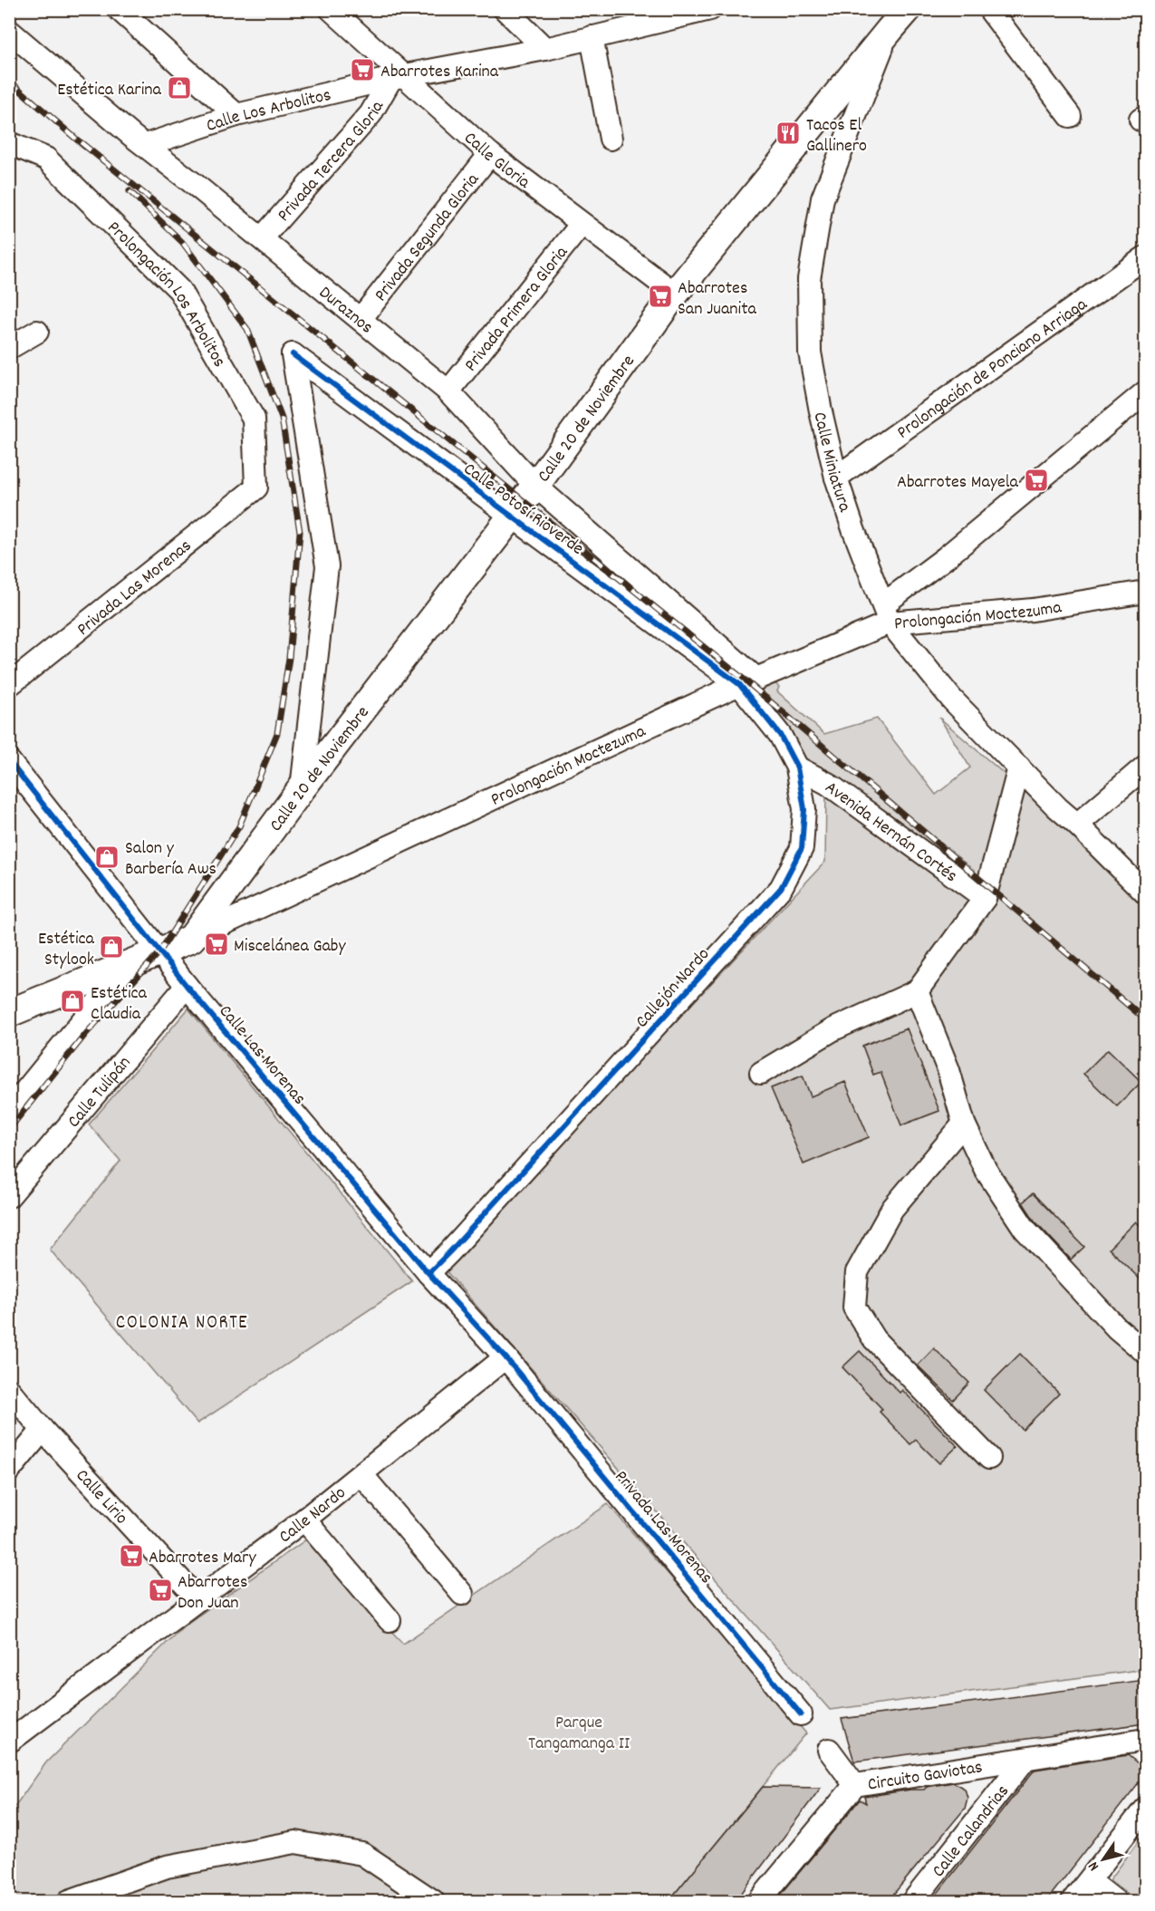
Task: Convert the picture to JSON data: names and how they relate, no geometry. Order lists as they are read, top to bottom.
{
  "streets": {
    "main road": ["Calle 20 de Noviembre", "Prolongación Moctezuma"],
    "street": [
      "Calle Los Arbolitos",
      "Calle Gloria",
      "Privada Tercera Gloria",
      "Privada Segunda Gloria",
      "Prolongación Los Arbolitos",
      "Privada Primera Gloria",
      "Duraznos",
      "Prolongación de Ponciano Arriaga",
      "Calle Miniatura",
      "Calle Potosí Rioverde",
      "Privada Las Morenas",
      "Avenida Hernán Cortés",
      "Callejón Nardo",
      "Calle Las Morenas",
      "Calle Tulipán",
      "Calle Lirio",
      "Calle Nardo",
      "Circuito Gaviotas",
      "Calle Calandrias"
    ]
  },
  "crossings": [
    ["Calle Los Arbolitos", "Calle Gloria"],
    ["Calle Los Arbolitos", "Privada Tercera Gloria"],
    ["Calle Los Arbolitos", "Duraznos"],
    ["Calle Gloria", "Privada Tercera Gloria"],
    ["Calle Gloria", "Privada Segunda Gloria"],
    ["Calle Gloria", "Privada Primera Gloria"],
    ["Calle Gloria", "Calle 20 de Noviembre"],
    ["Privada Tercera Gloria", "Duraznos"],
    ["Privada Segunda Gloria", "Duraznos"],
    ["Prolongación Los Arbolitos", "Privada Las Morenas"],
    ["Privada Primera Gloria", "Duraznos"],
    ["Duraznos", "Calle 20 de Noviembre"],
    ["Duraznos", "Calle Potosí Rioverde"],
    ["Prolongación de Ponciano Arriaga", "Calle Miniatura"],
    ["Calle 20 de Noviembre", "Calle Miniatura"],
    ["Calle 20 de Noviembre", "Calle Potosí Rioverde"],
    ["Calle 20 de Noviembre", "Prolongación Moctezuma"],
    ["Calle Miniatura", "Prolongación Moctezuma"],
    ["Calle Potosí Rioverde", "Prolongación Moctezuma"],
    ["Calle Potosí Rioverde", "Callejón Nardo"],
    ["Privada Las Morenas", "Calle Las Morenas"],
    ["Privada Las Morenas", "Calle Nardo"],
    ["Prolongación Moctezuma", "Callejón Nardo"],
    ["Prolongación Moctezuma", "Calle Las Morenas"],
    ["Avenida Hernán Cortés", "Callejón Nardo"],
    ["Callejón Nardo", "Calle Las Morenas"],
    ["Calle Las Morenas", "Calle Tulipán"],
    ["Calle Las Morenas", "Calle Nardo"],
    ["Calle Lirio", "Calle Nardo"],
    ["Circuito Gaviotas", "Calle Calandrias"]
  ],
  "districts": ["COLONIA NORTE"],
  "parks": ["Parque Tangamanga II"],
  "places": {
    "supermarket": [
      "Abarrotes Karina",
      "Abarrotes San Juanita",
      "Abarrotes Mayela",
      "Miscelánea Gaby",
      "Abarrotes Mary",
      "Abarrotes Don Juan"
    ],
    "shop": [
      "Estética Karina",
      "Salon y Barbería Aws",
      "Estética Stylook",
      "Estética Claudia"
    ],
    "restaurant": ["Tacos El Gallinero"]
  },
  "north": "bottom left"
}
